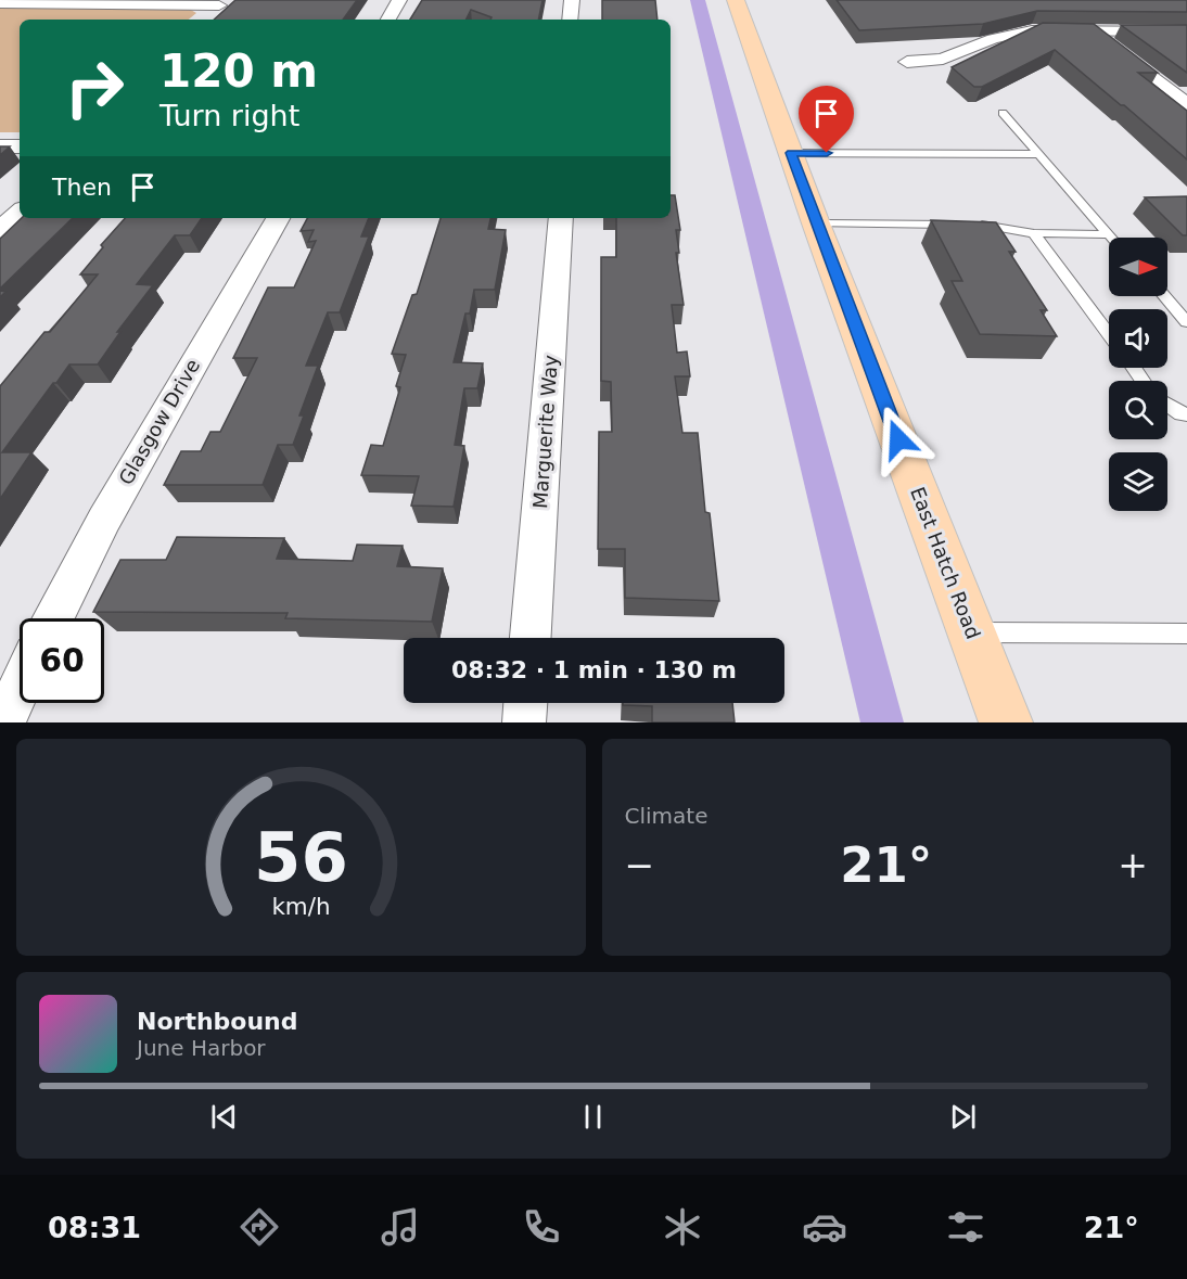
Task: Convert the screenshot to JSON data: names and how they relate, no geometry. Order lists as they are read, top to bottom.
{
  "streets": {
    "main road": ["East Hatch Road"],
    "street": ["Glasgow Drive", "Marguerite Way"]
  },
  "north": "right",
  "page": {
    "turn": ["120 m", "Turn right"],
    "then": "Then",
    "limit": "60",
    "trip": "08:32 · 1 min · 130 m",
    "tile": "Climate",
    "heat": ["−", "21°", "+"],
    "song": ["Northbound", "June Harbor"],
    "tabs": ["08:31", "21°"],
    "gauge": ["56", "km/h"]
  }
}
